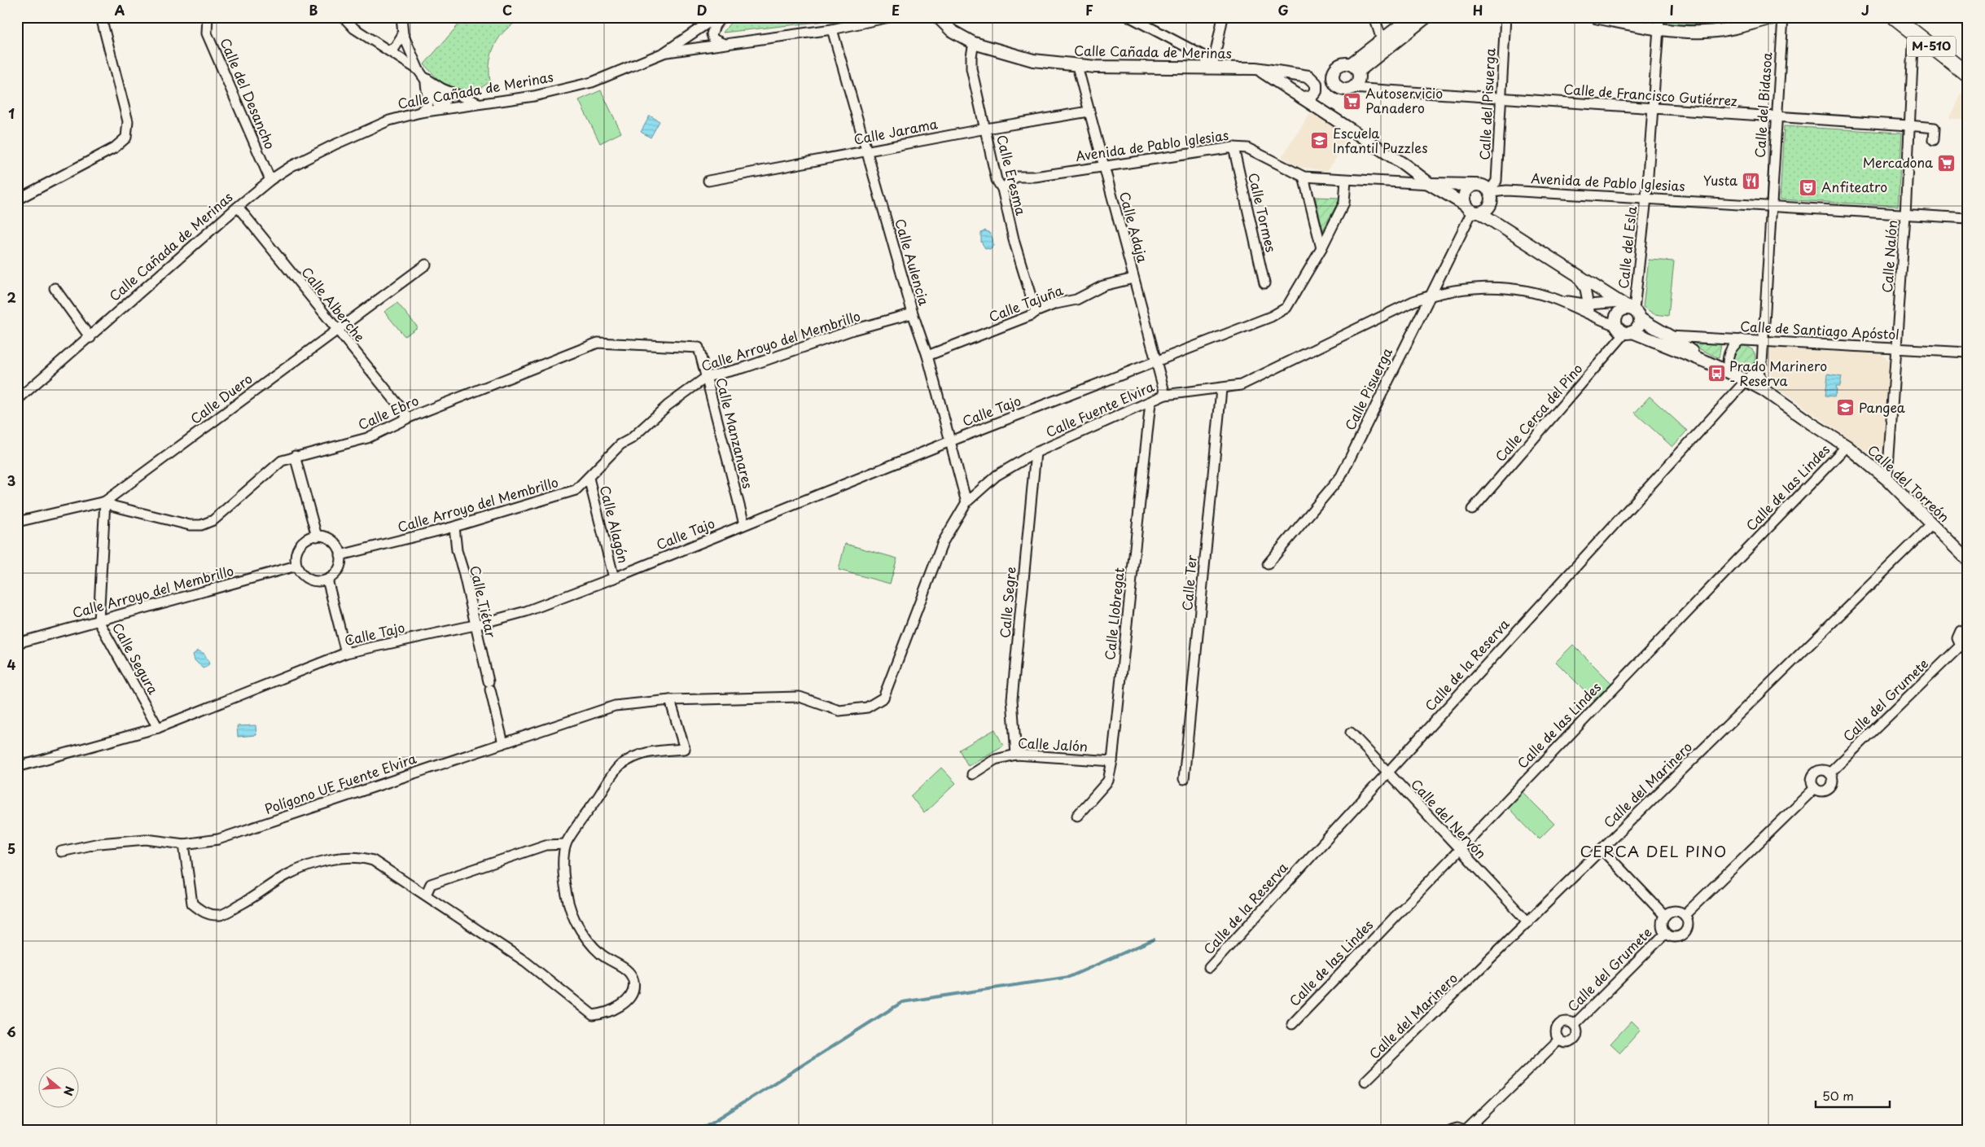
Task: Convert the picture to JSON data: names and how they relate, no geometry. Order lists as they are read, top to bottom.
{
  "streets": {
    "main road": ["M-510"],
    "street": [
      "Calle Cañada de Merinas",
      "Calle del Desancho",
      "Calle de Francisco Gutiérrez",
      "Calle del Pisuerga",
      "Calle del Bidasoa",
      "Calle Jarama",
      "Avenida de Pablo Iglesias",
      "Calle Eresma",
      "Calle Tormes",
      "Calle Adaja",
      "Calle del Esla",
      "Calle Nalón",
      "Calle Aulencia",
      "Calle Tajuña",
      "Calle Alberche",
      "Calle de Santiago Apóstol",
      "Calle Arroyo del Membrillo",
      "Calle Pisuerga",
      "Calle Duero",
      "Calle Fuente Elvira",
      "Calle Tajo",
      "Calle Ebro",
      "Calle Cerca del Pino",
      "Calle Manzanares",
      "Calle del Torreón",
      "Calle de las Lindes",
      "Calle Alagón",
      "Calle Ter",
      "Calle Tiétar",
      "Calle Segre",
      "Calle Llobregat",
      "Calle Segura",
      "Calle de la Reserva",
      "Calle del Grumete",
      "Calle Jalón",
      "Polígono UE Fuente Elvira",
      "Calle del Marinero",
      "Calle del Nervón"
    ]
  },
  "crossings": [
    ["M-510", "Calle Nalón"],
    ["Calle Cañada de Merinas", "Calle del Desancho"],
    ["Calle Cañada de Merinas", "Calle Eresma"],
    ["Calle Cañada de Merinas", "Calle Adaja"],
    ["Calle Cañada de Merinas", "Calle Alberche"],
    ["Calle de Francisco Gutiérrez", "Calle del Pisuerga"],
    ["Calle de Francisco Gutiérrez", "Calle del Bidasoa"],
    ["Calle de Francisco Gutiérrez", "Calle del Esla"],
    ["Calle de Francisco Gutiérrez", "Calle Nalón"],
    ["Calle del Pisuerga", "Avenida de Pablo Iglesias"],
    ["Calle del Pisuerga", "Calle Pisuerga"],
    ["Calle del Bidasoa", "Avenida de Pablo Iglesias"],
    ["Calle del Bidasoa", "Calle de Santiago Apóstol"],
    ["Calle del Bidasoa", "Calle del Torreón"],
    ["Calle del Bidasoa", "Calle de la Reserva"],
    ["Calle Jarama", "Calle Eresma"],
    ["Calle Jarama", "Calle Adaja"],
    ["Calle Jarama", "Calle Aulencia"],
    ["Avenida de Pablo Iglesias", "Calle Eresma"],
    ["Avenida de Pablo Iglesias", "Calle Tormes"],
    ["Avenida de Pablo Iglesias", "Calle Adaja"],
    ["Avenida de Pablo Iglesias", "Calle del Esla"],
    ["Avenida de Pablo Iglesias", "Calle Nalón"],
    ["Avenida de Pablo Iglesias", "Calle Pisuerga"],
    ["Avenida de Pablo Iglesias", "Calle Tajo"],
    ["Calle Eresma", "Calle Tajuña"],
    ["Calle Adaja", "Calle Tajuña"],
    ["Calle Adaja", "Calle Fuente Elvira"],
    ["Calle Adaja", "Calle Tajo"],
    ["Calle Nalón", "Calle de Santiago Apóstol"],
    ["Calle Nalón", "Calle del Torreón"],
    ["Calle Aulencia", "Calle Tajuña"],
    ["Calle Aulencia", "Calle Arroyo del Membrillo"],
    ["Calle Aulencia", "Calle Fuente Elvira"],
    ["Calle Aulencia", "Calle Tajo"],
    ["Calle Alberche", "Calle Duero"],
    ["Calle Alberche", "Calle Ebro"],
    ["Calle de Santiago Apóstol", "Calle del Torreón"],
    ["Calle de Santiago Apóstol", "Calle de la Reserva"],
    ["Calle Arroyo del Membrillo", "Calle Manzanares"],
    ["Calle Arroyo del Membrillo", "Calle Alagón"],
    ["Calle Arroyo del Membrillo", "Calle Tiétar"],
    ["Calle Arroyo del Membrillo", "Calle Segura"],
    ["Calle Pisuerga", "Calle Fuente Elvira"],
    ["Calle Duero", "Calle Ebro"],
    ["Calle Duero", "Calle Segura"],
    ["Calle Fuente Elvira", "Calle Cerca del Pino"],
    ["Calle Fuente Elvira", "Calle Ter"],
    ["Calle Fuente Elvira", "Calle Segre"],
    ["Calle Fuente Elvira", "Calle Llobregat"],
    ["Calle Fuente Elvira", "Polígono UE Fuente Elvira"],
    ["Calle Tajo", "Calle Manzanares"],
    ["Calle Tajo", "Calle Alagón"],
    ["Calle Tajo", "Calle Tiétar"],
    ["Calle Tajo", "Calle Segura"],
    ["Calle Ebro", "Calle Manzanares"],
    ["Calle Ebro", "Calle Segura"],
    ["Calle del Torreón", "Calle de las Lindes"],
    ["Calle del Torreón", "Calle de la Reserva"],
    ["Calle del Torreón", "Calle del Marinero"],
    ["Calle de las Lindes", "Calle del Nervón"],
    ["Calle Tiétar", "Polígono UE Fuente Elvira"],
    ["Calle Segre", "Calle Jalón"],
    ["Calle Llobregat", "Calle Jalón"],
    ["Calle de la Reserva", "Calle del Nervón"],
    ["Calle del Marinero", "Calle del Nervón"]
  ],
  "districts": ["CERCA DEL PINO"],
  "places": {
    "supermarket": ["Autoservicio Panadero", "Mercadona"],
    "school or university": ["Escuela Infantil Puzzles", "Pangea"],
    "restaurant": ["Yusta"],
    "theatre": ["Anfiteatro"],
    "bus stop": ["Prado Marinero - Reserva"]
  },
  "scale_bar": "50 m",
  "north": "right",
  "grid": {
    "columns": [
      "A",
      "B",
      "C",
      "D",
      "E",
      "F",
      "G",
      "H",
      "I",
      "J"
    ],
    "rows": [
      "1",
      "2",
      "3",
      "4",
      "5",
      "6"
    ]
  }
}
